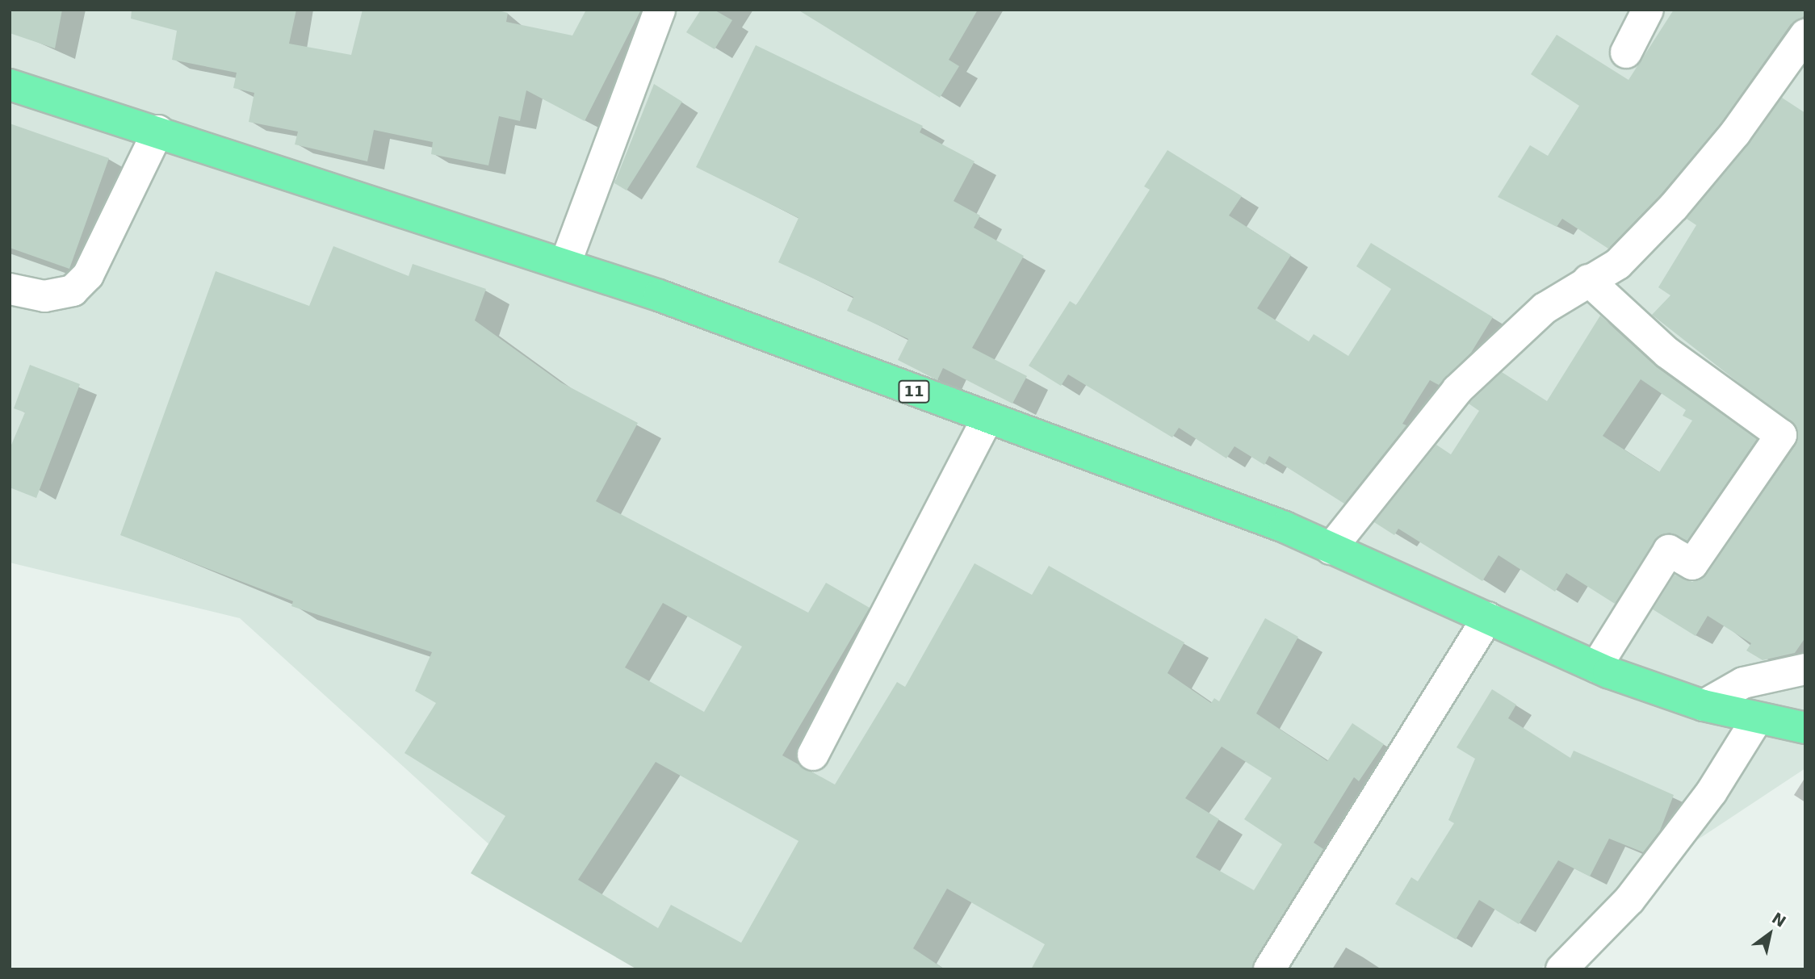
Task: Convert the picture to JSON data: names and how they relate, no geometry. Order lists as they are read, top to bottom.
{
  "streets": {
    "highway": ["11"]
  },
  "north": "top right"
}
